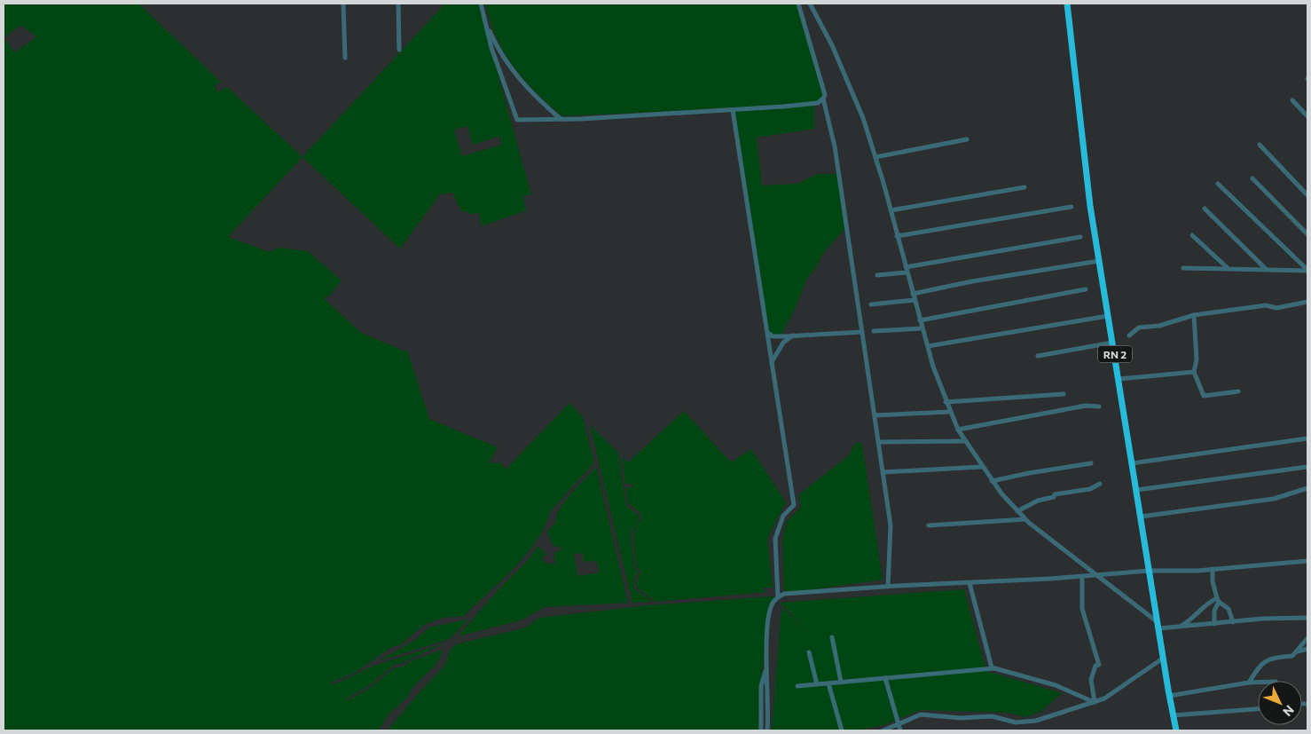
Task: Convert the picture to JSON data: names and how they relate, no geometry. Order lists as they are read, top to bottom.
{
  "streets": {
    "highway": ["RN 2"]
  },
  "north": "bottom right"
}
